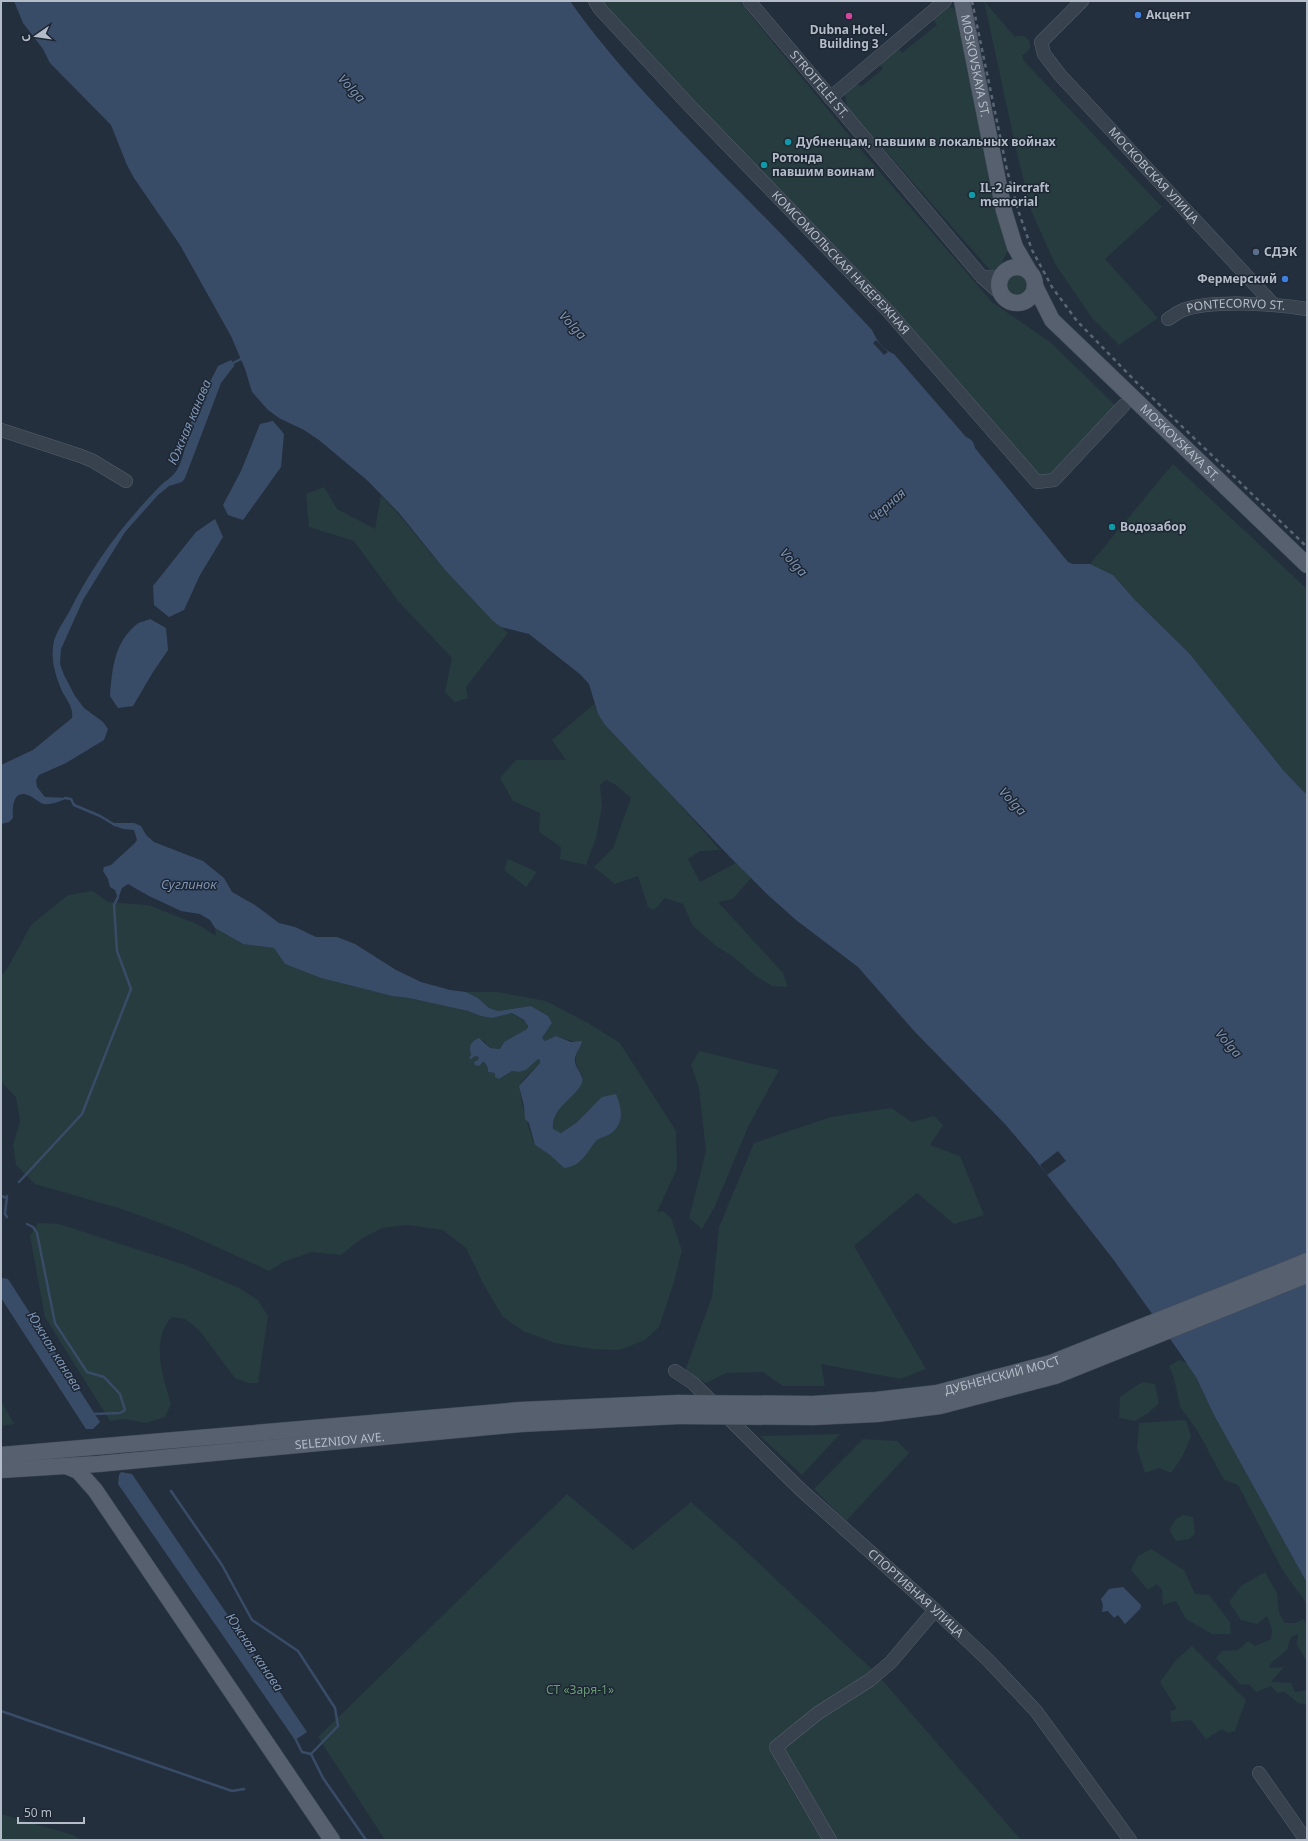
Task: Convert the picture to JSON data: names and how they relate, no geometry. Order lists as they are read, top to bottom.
{
  "streets": {
    "main road": ["MOSKOVSKAYA ST.", "ДУБНЕНСКИЙ МОСТ", "SELEZNIOV AVE."],
    "street": [
      "STROITELEI ST.",
      "МОСКОВСКАЯ УЛИЦА",
      "КОМСОМОЛЬСКАЯ НАБЕРЕЖНАЯ",
      "PONTECORVO ST.",
      "СПОРТИВНАЯ УЛИЦА"
    ]
  },
  "crossings": [
    ["MOSKOVSKAYA ST.", "STROITELEI ST."],
    ["МОСКОВСКАЯ УЛИЦА", "PONTECORVO ST."],
    ["ДУБНЕНСКИЙ МОСТ", "SELEZNIOV AVE."]
  ],
  "water": [
    "Volga",
    "Южная канава",
    "Черная",
    "Суглинок"
  ],
  "parks": ["СТ «Заря-1»"],
  "places": [
    "Акцент",
    "Dubna Hotel, Building 3",
    "Дубненцам, павшим в локальных войнах",
    "Ротонда павшим воинам",
    "IL-2 aircraft memorial",
    "СДЭК",
    "Фермерский",
    "Водозабор"
  ],
  "scale_bar": "50 m",
  "north": "left"
}
